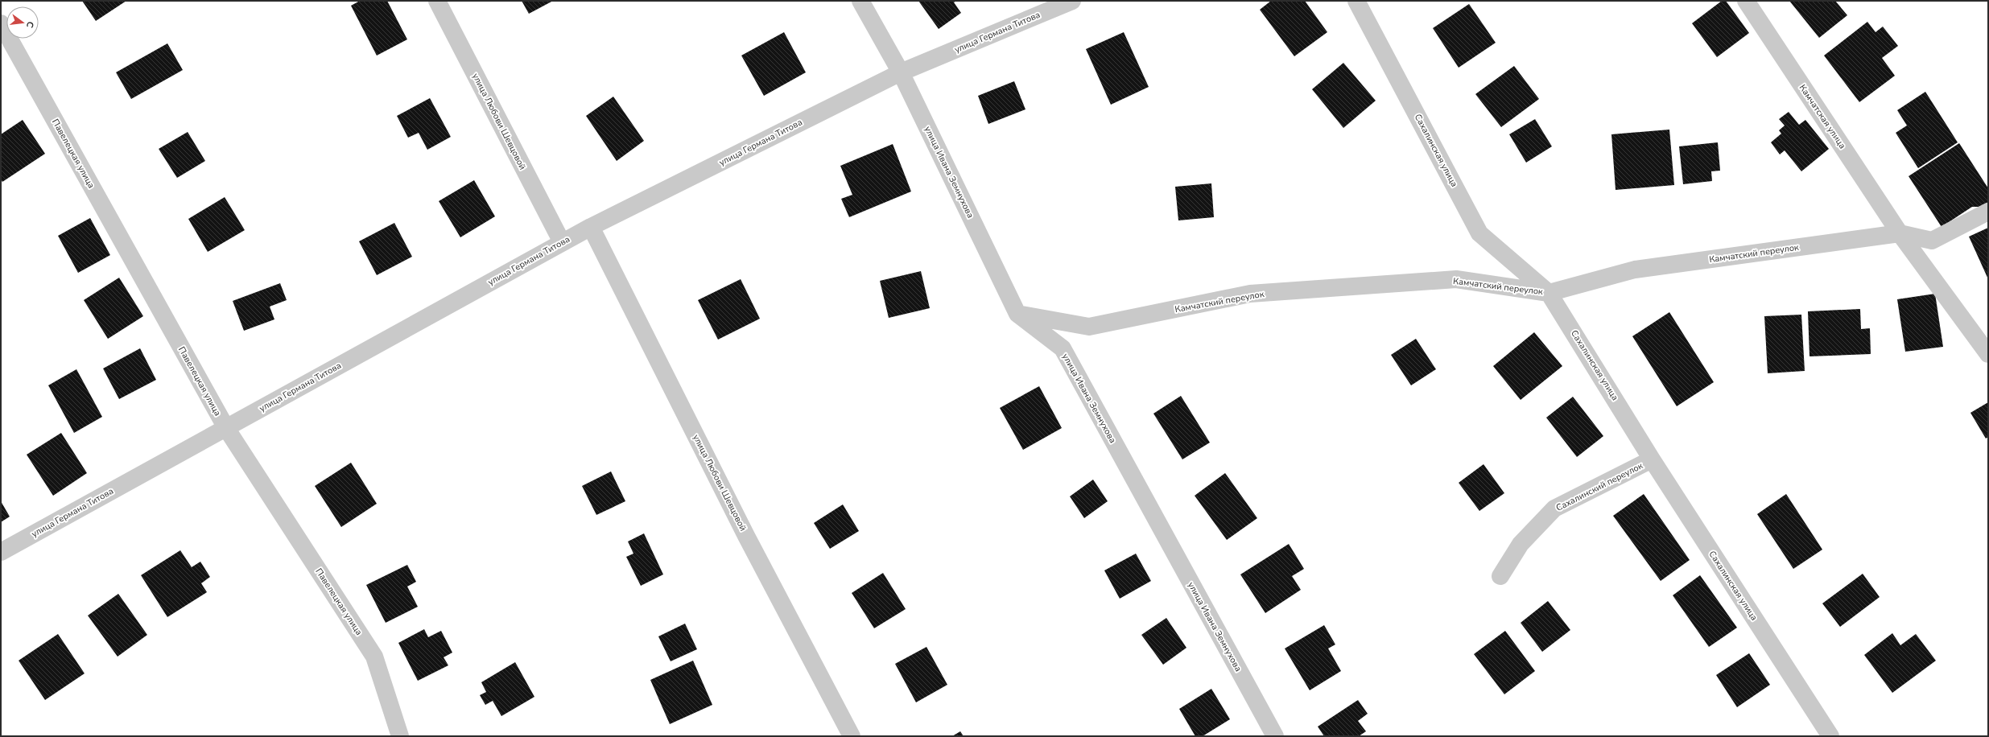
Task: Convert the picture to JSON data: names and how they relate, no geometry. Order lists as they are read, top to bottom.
{
  "streets": {
    "street": [
      "улица Германа Титова",
      "Камчатская улица",
      "улица Любови Шевцовой",
      "Сахалинская улица",
      "Павелецкая улица",
      "улица Ивана Земнухова",
      "Камчатский переулок",
      "Сахалинский переулок"
    ]
  },
  "crossings": [
    ["улица Германа Титова", "улица Любови Шевцовой"],
    ["улица Германа Титова", "Павелецкая улица"],
    ["улица Германа Титова", "улица Ивана Земнухова"],
    ["Камчатская улица", "Камчатский переулок"],
    ["Сахалинская улица", "Камчатский переулок"],
    ["Сахалинская улица", "Сахалинский переулок"],
    ["улица Ивана Земнухова", "Камчатский переулок"]
  ],
  "north": "right"
}
